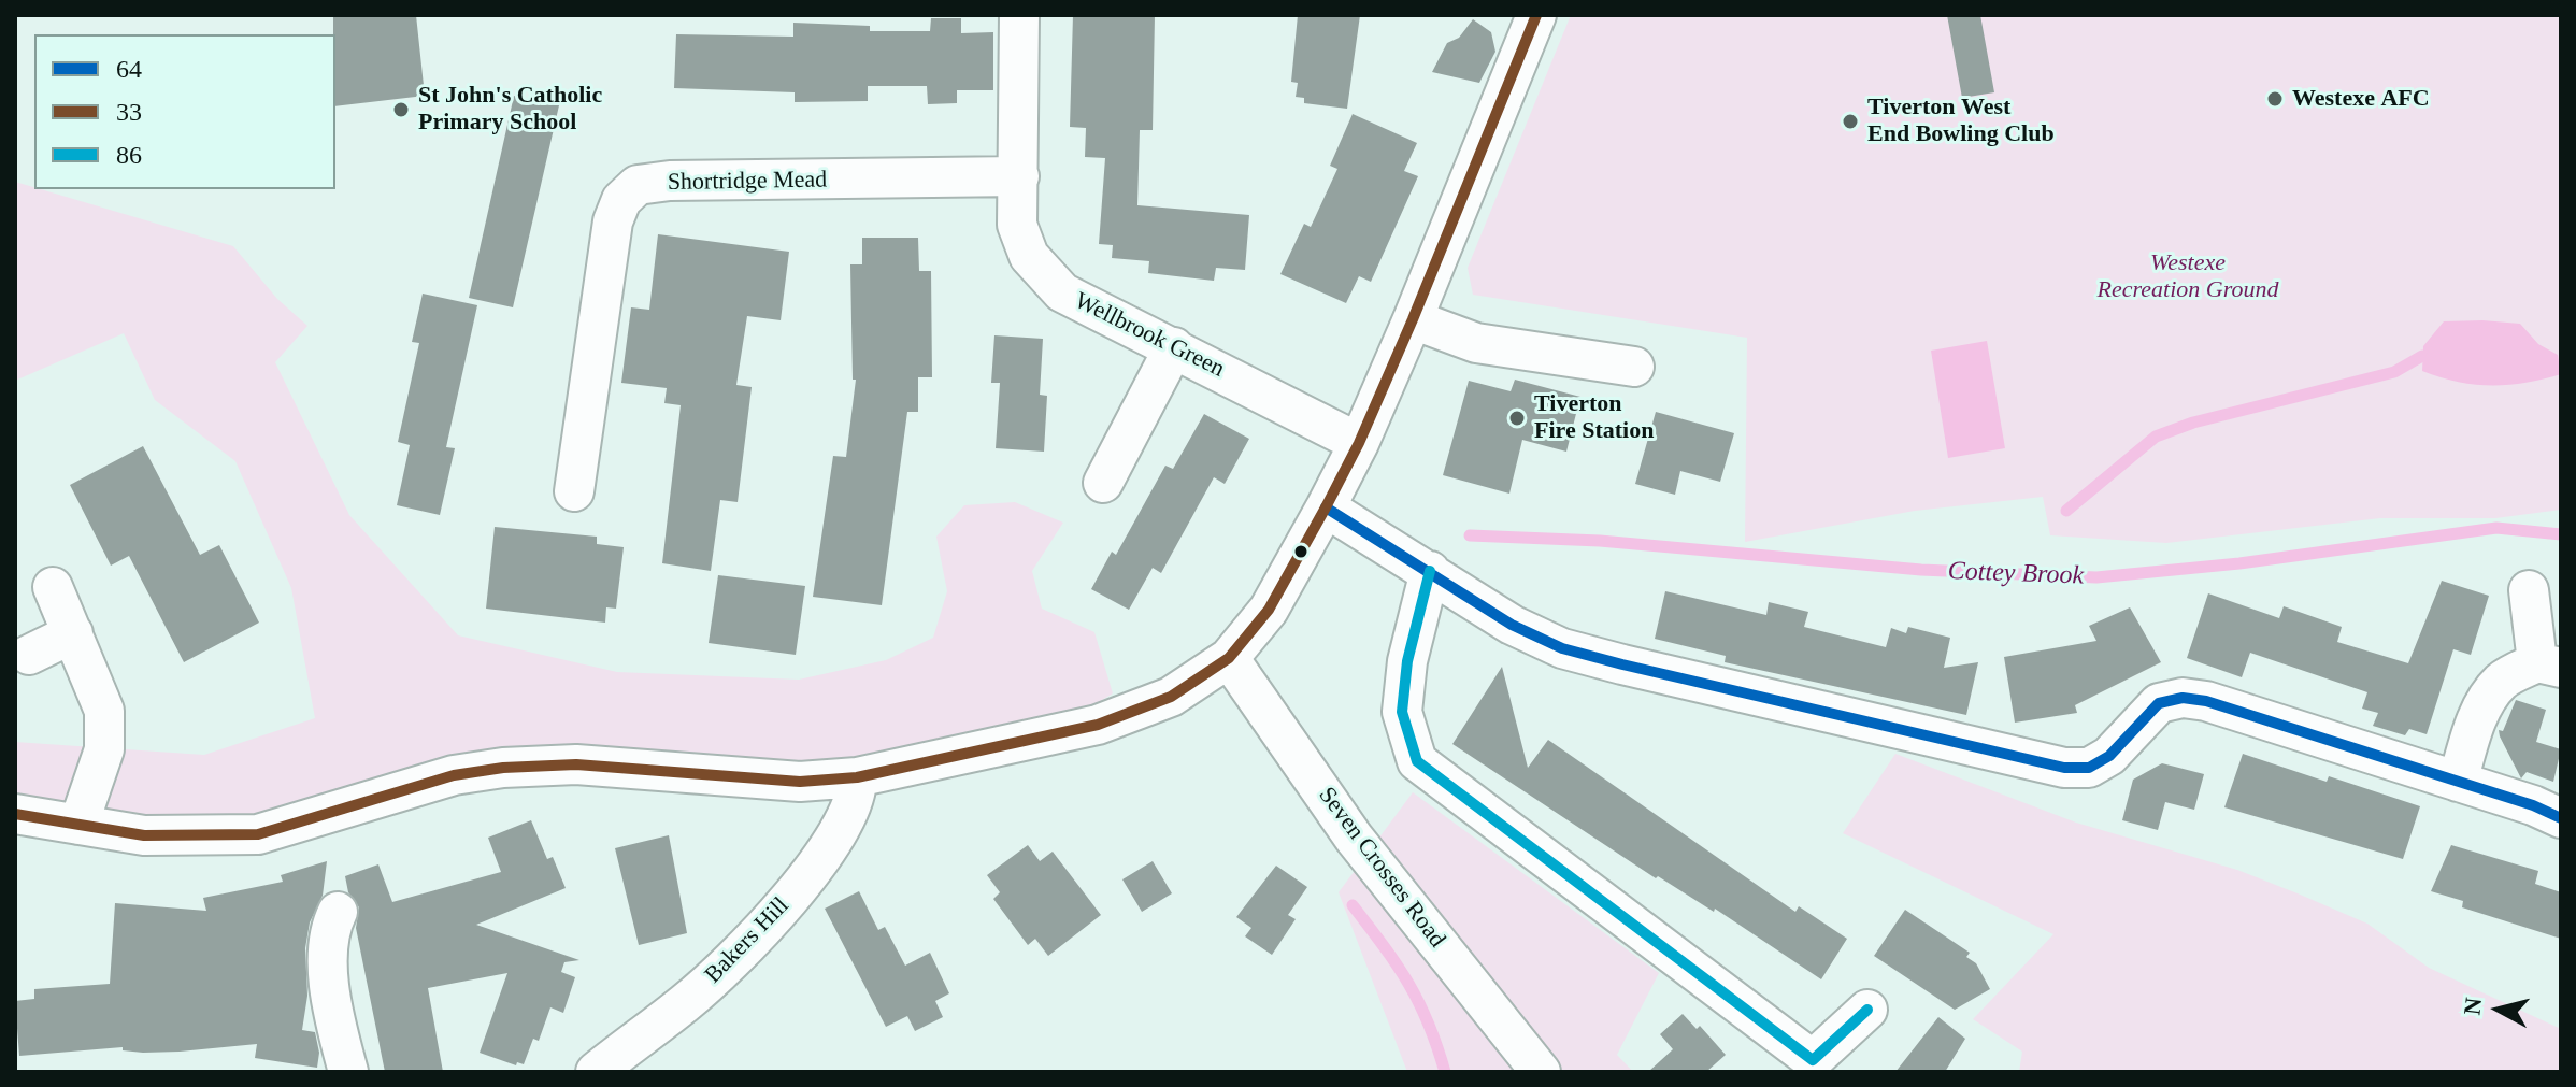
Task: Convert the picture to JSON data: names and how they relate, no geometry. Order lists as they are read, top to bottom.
{
  "streets": {
    "street": [
      "Shortridge Mead",
      "Wellbrook Green",
      "Seven Crosses Road",
      "Bakers Hill"
    ]
  },
  "crossings": [
    ["Shortridge Mead", "Wellbrook Green"]
  ],
  "water": ["Cottey Brook"],
  "parks": ["Westexe Recreation Ground"],
  "places": [
    "Westexe AFC",
    "St John's Catholic Primary School",
    "Tiverton West End Bowling Club",
    "Tiverton Fire Station"
  ],
  "lines": ["transit line 33", "transit line 64", "transit line 86"],
  "legend": ["64", "33", "86"],
  "north": "left"
}
